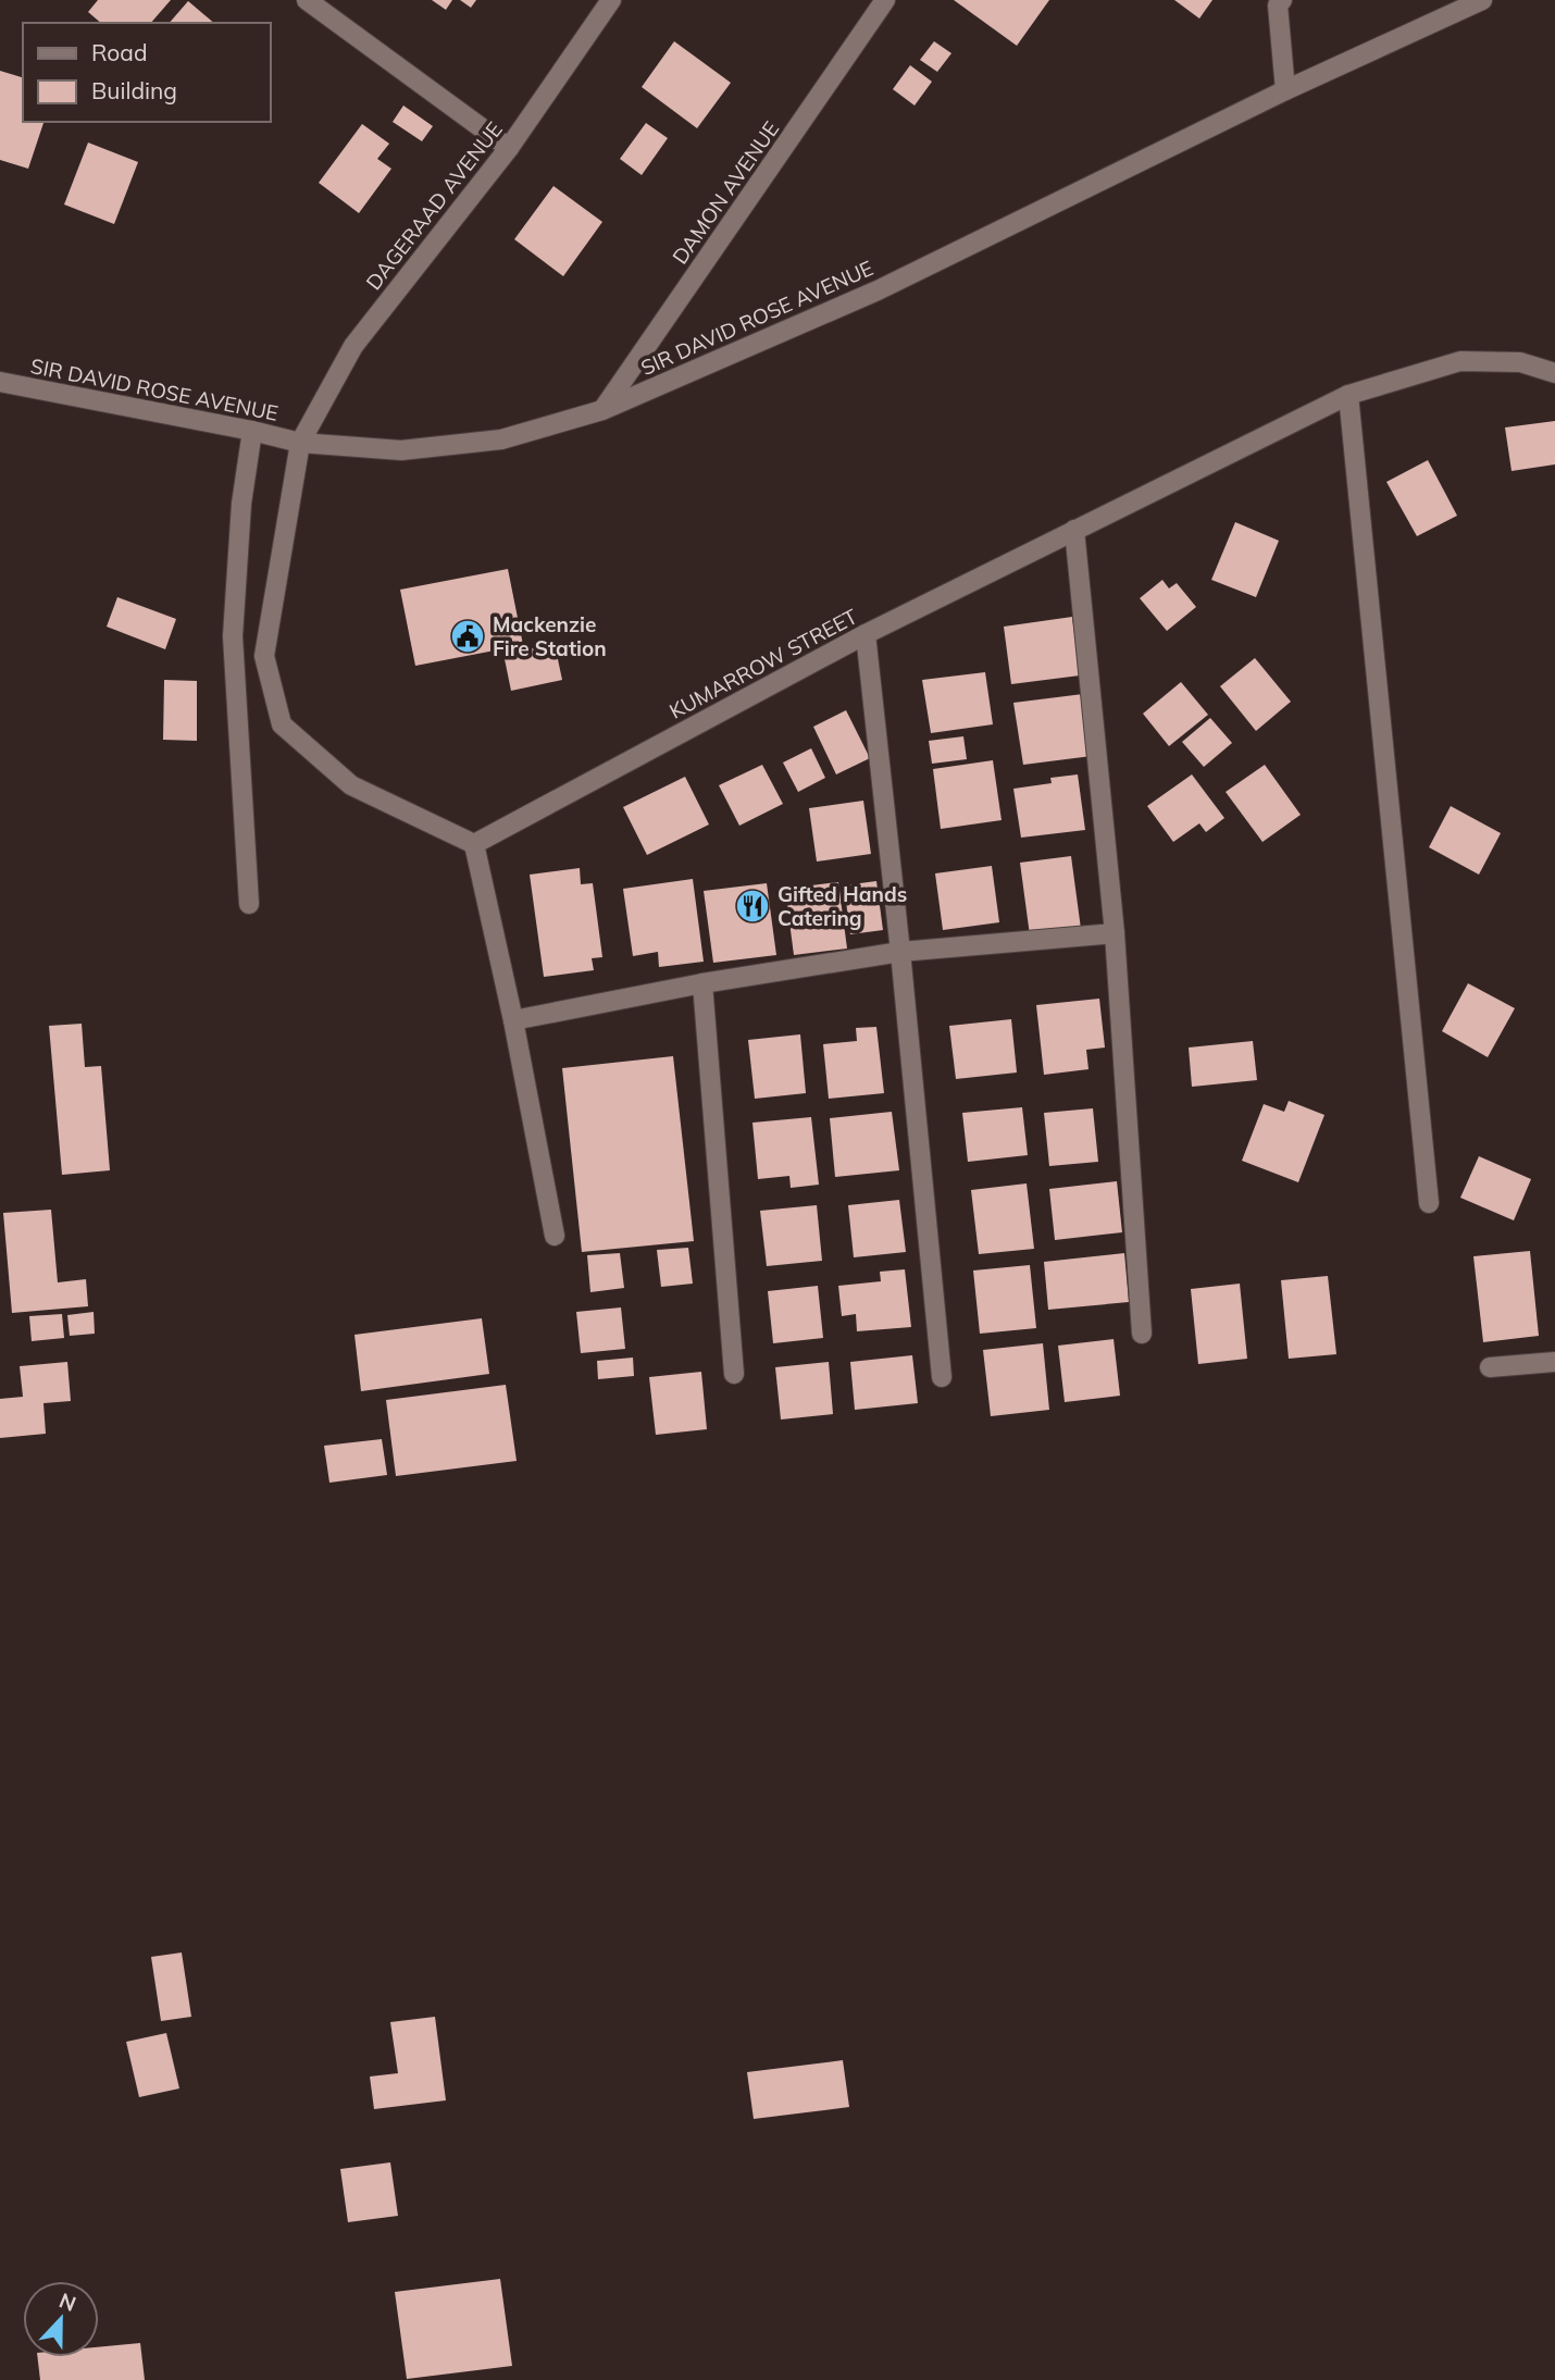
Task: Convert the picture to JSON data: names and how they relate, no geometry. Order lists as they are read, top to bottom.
{
  "streets": {
    "street": [
      "DAMON AVENUE",
      "DAGERAAD AVENUE",
      "SIR DAVID ROSE AVENUE",
      "KUMARROW STREET"
    ]
  },
  "crossings": [
    ["DAMON AVENUE", "SIR DAVID ROSE AVENUE"],
    ["DAGERAAD AVENUE", "SIR DAVID ROSE AVENUE"]
  ],
  "places": {
    "public building": ["Mackenzie Fire Station"],
    "restaurant": ["Gifted Hands Catering"]
  },
  "legend": ["Road", "Building"],
  "north": "top"
}
